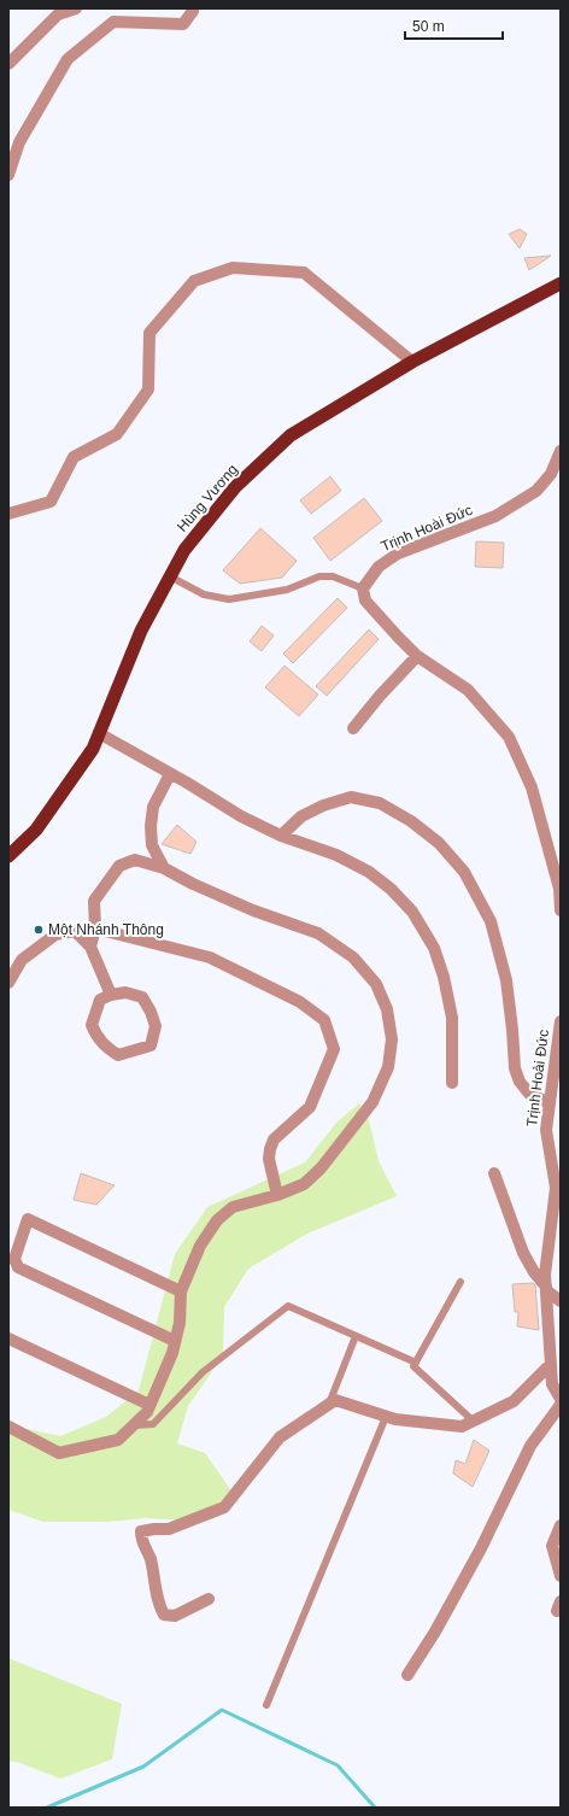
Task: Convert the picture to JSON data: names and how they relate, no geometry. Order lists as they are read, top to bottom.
{
  "streets": {
    "highway": ["Hùng Vương"],
    "street": ["Trịnh Hoài Đức"]
  },
  "places": ["Một Nhánh Thông"],
  "scale_bar": "50 m"
}
